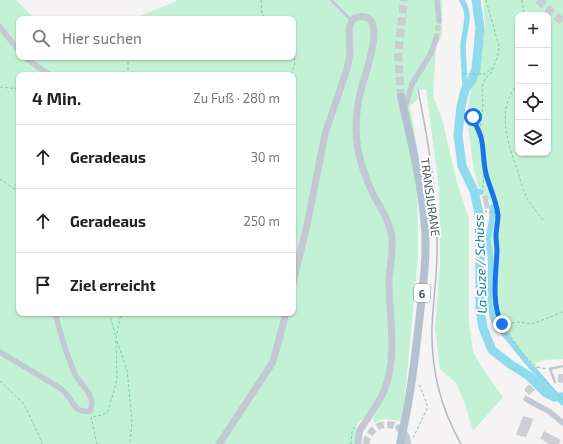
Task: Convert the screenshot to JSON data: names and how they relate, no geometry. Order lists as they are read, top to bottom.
{
  "streets": {
    "main road": ["TRANSJURANE", "6"]
  },
  "water": ["La Suze / Schüss"],
  "page": {
    "map_buttons": ["+", "−"],
    "search": "Hier suchen",
    "heading": ["4 Min.", "Zu Fuß · 280 m"],
    "list": [
      ["Geradeaus", "30 m"],
      ["Geradeaus", "250 m"],
      "Ziel erreicht"
    ]
  }
}
